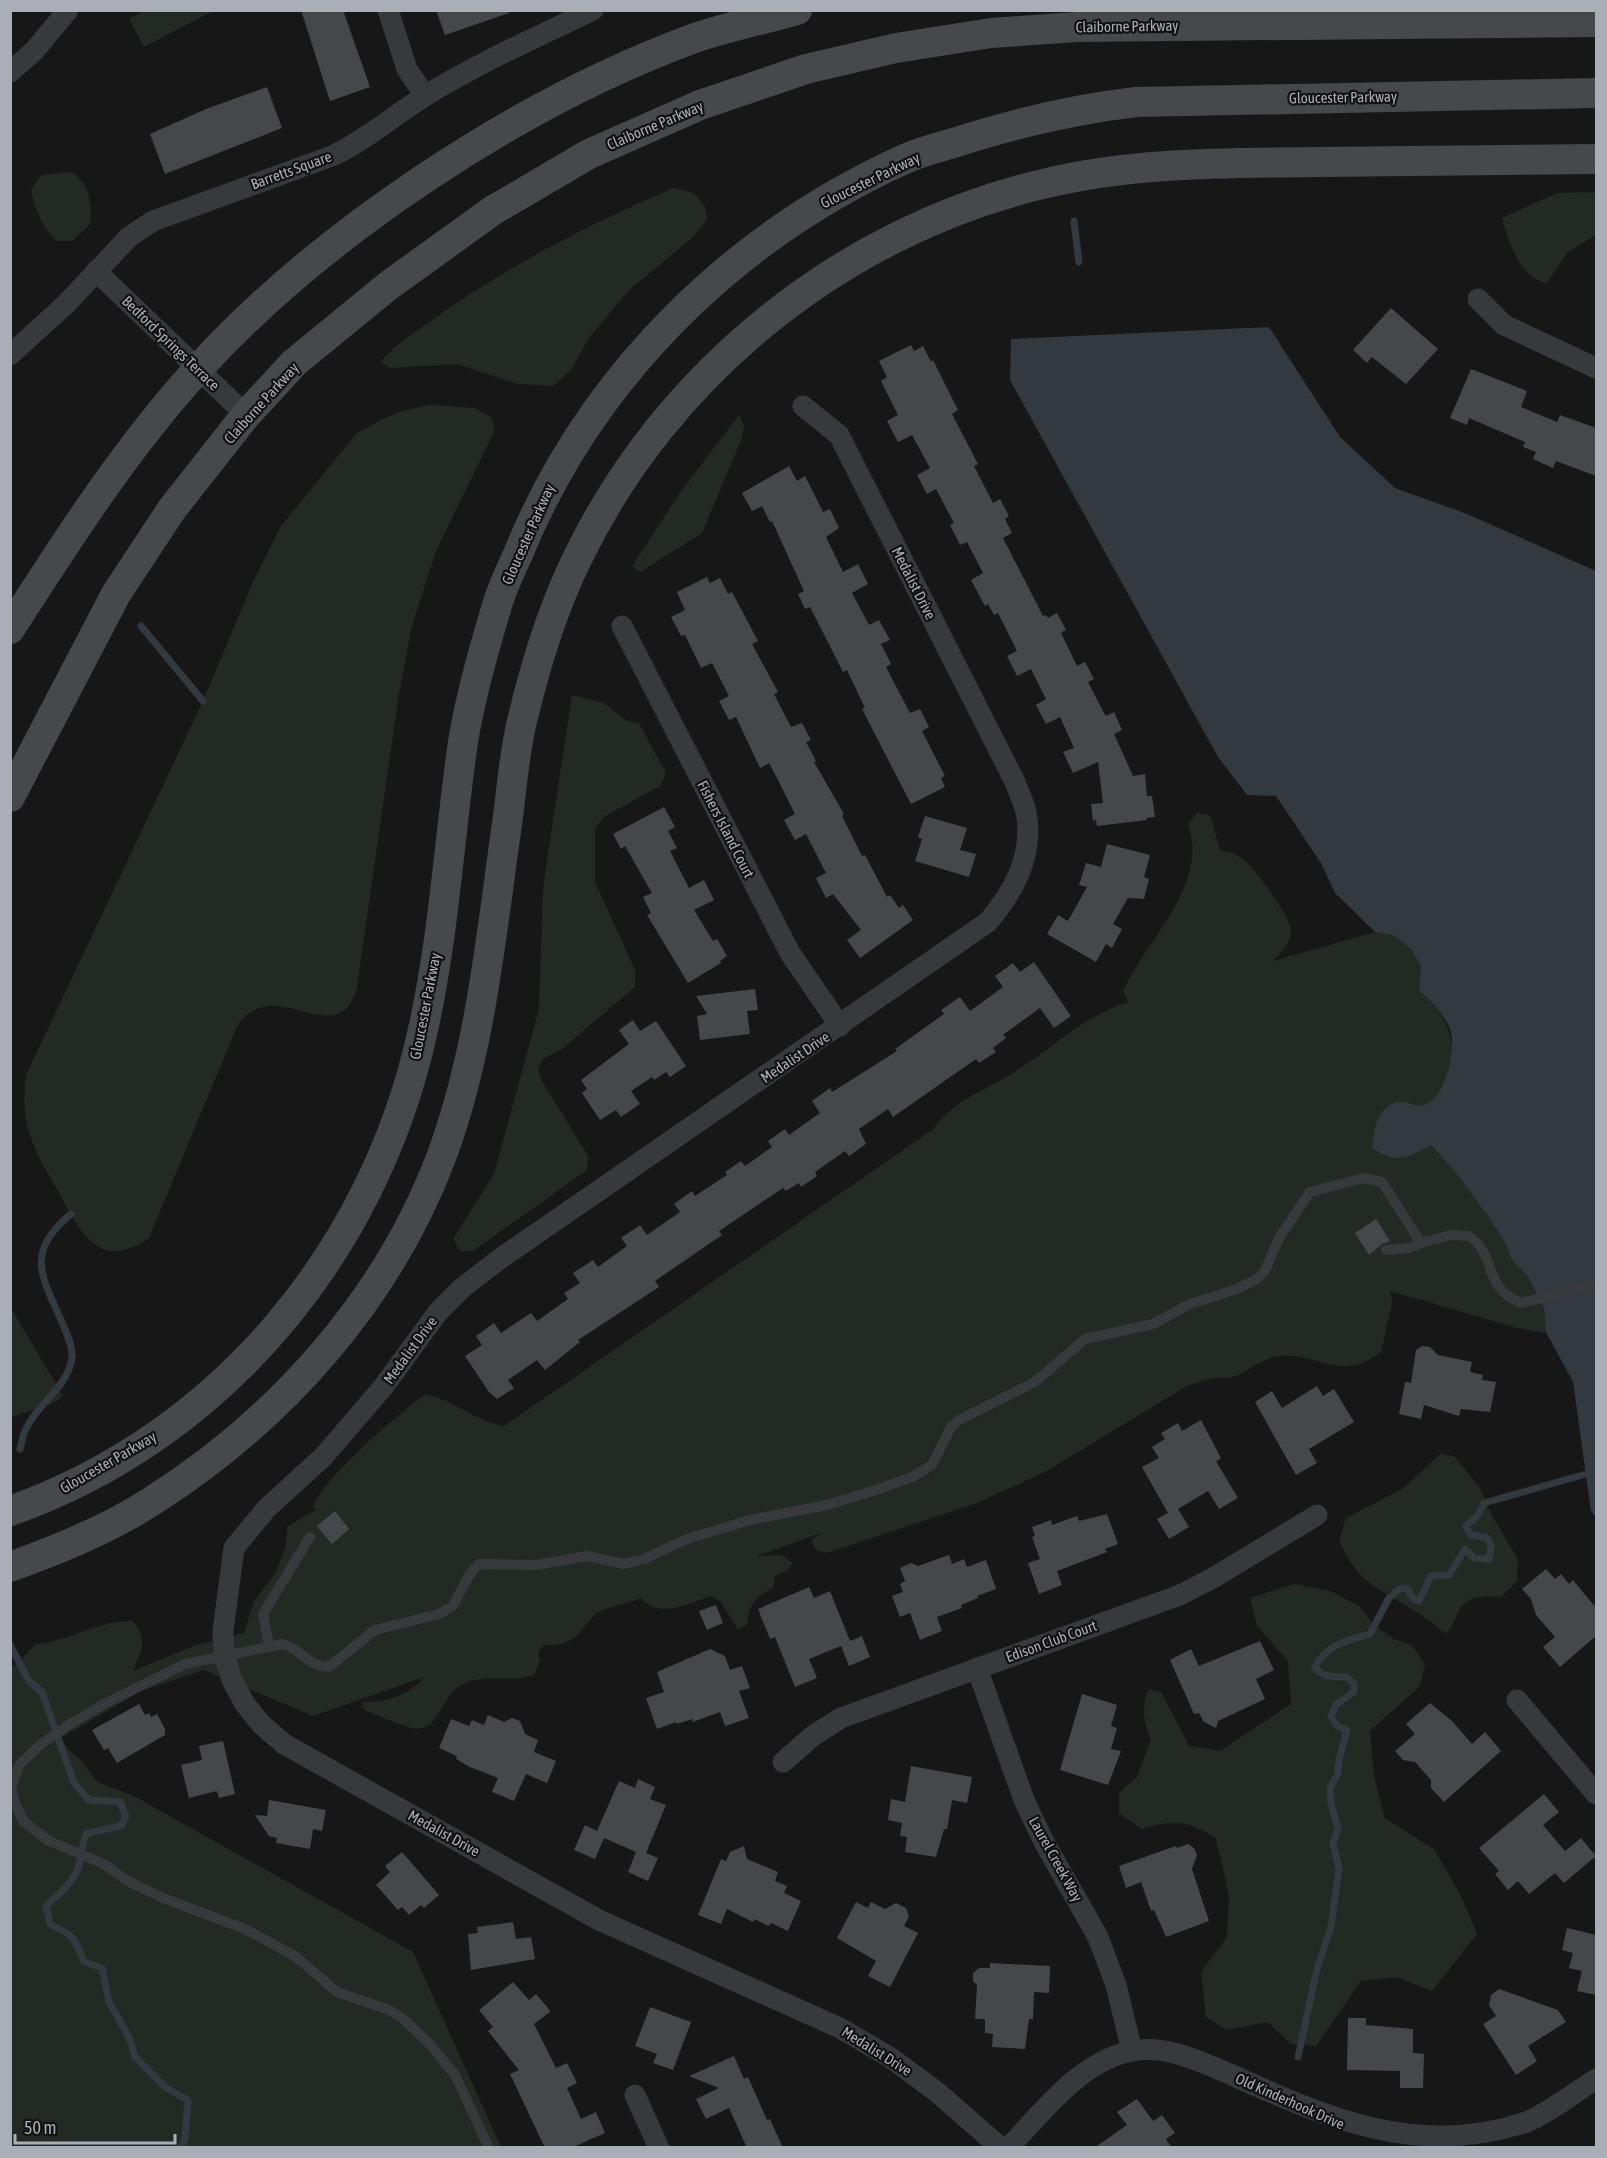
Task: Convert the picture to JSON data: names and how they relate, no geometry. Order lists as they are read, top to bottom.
{
  "streets": {
    "main road": ["Claiborne Parkway", "Gloucester Parkway"],
    "street": [
      "Barretts Square",
      "Bedford Springs Terrace",
      "Medalist Drive",
      "Fishers Island Court",
      "Edison Club Court",
      "Laurel Creek Way",
      "Old Kinderhook Drive"
    ]
  },
  "crossings": [
    ["Claiborne Parkway", "Bedford Springs Terrace"],
    ["Barretts Square", "Bedford Springs Terrace"],
    ["Medalist Drive", "Fishers Island Court"],
    ["Edison Club Court", "Laurel Creek Way"],
    ["Laurel Creek Way", "Old Kinderhook Drive"]
  ],
  "scale_bar": "50 m"
}
